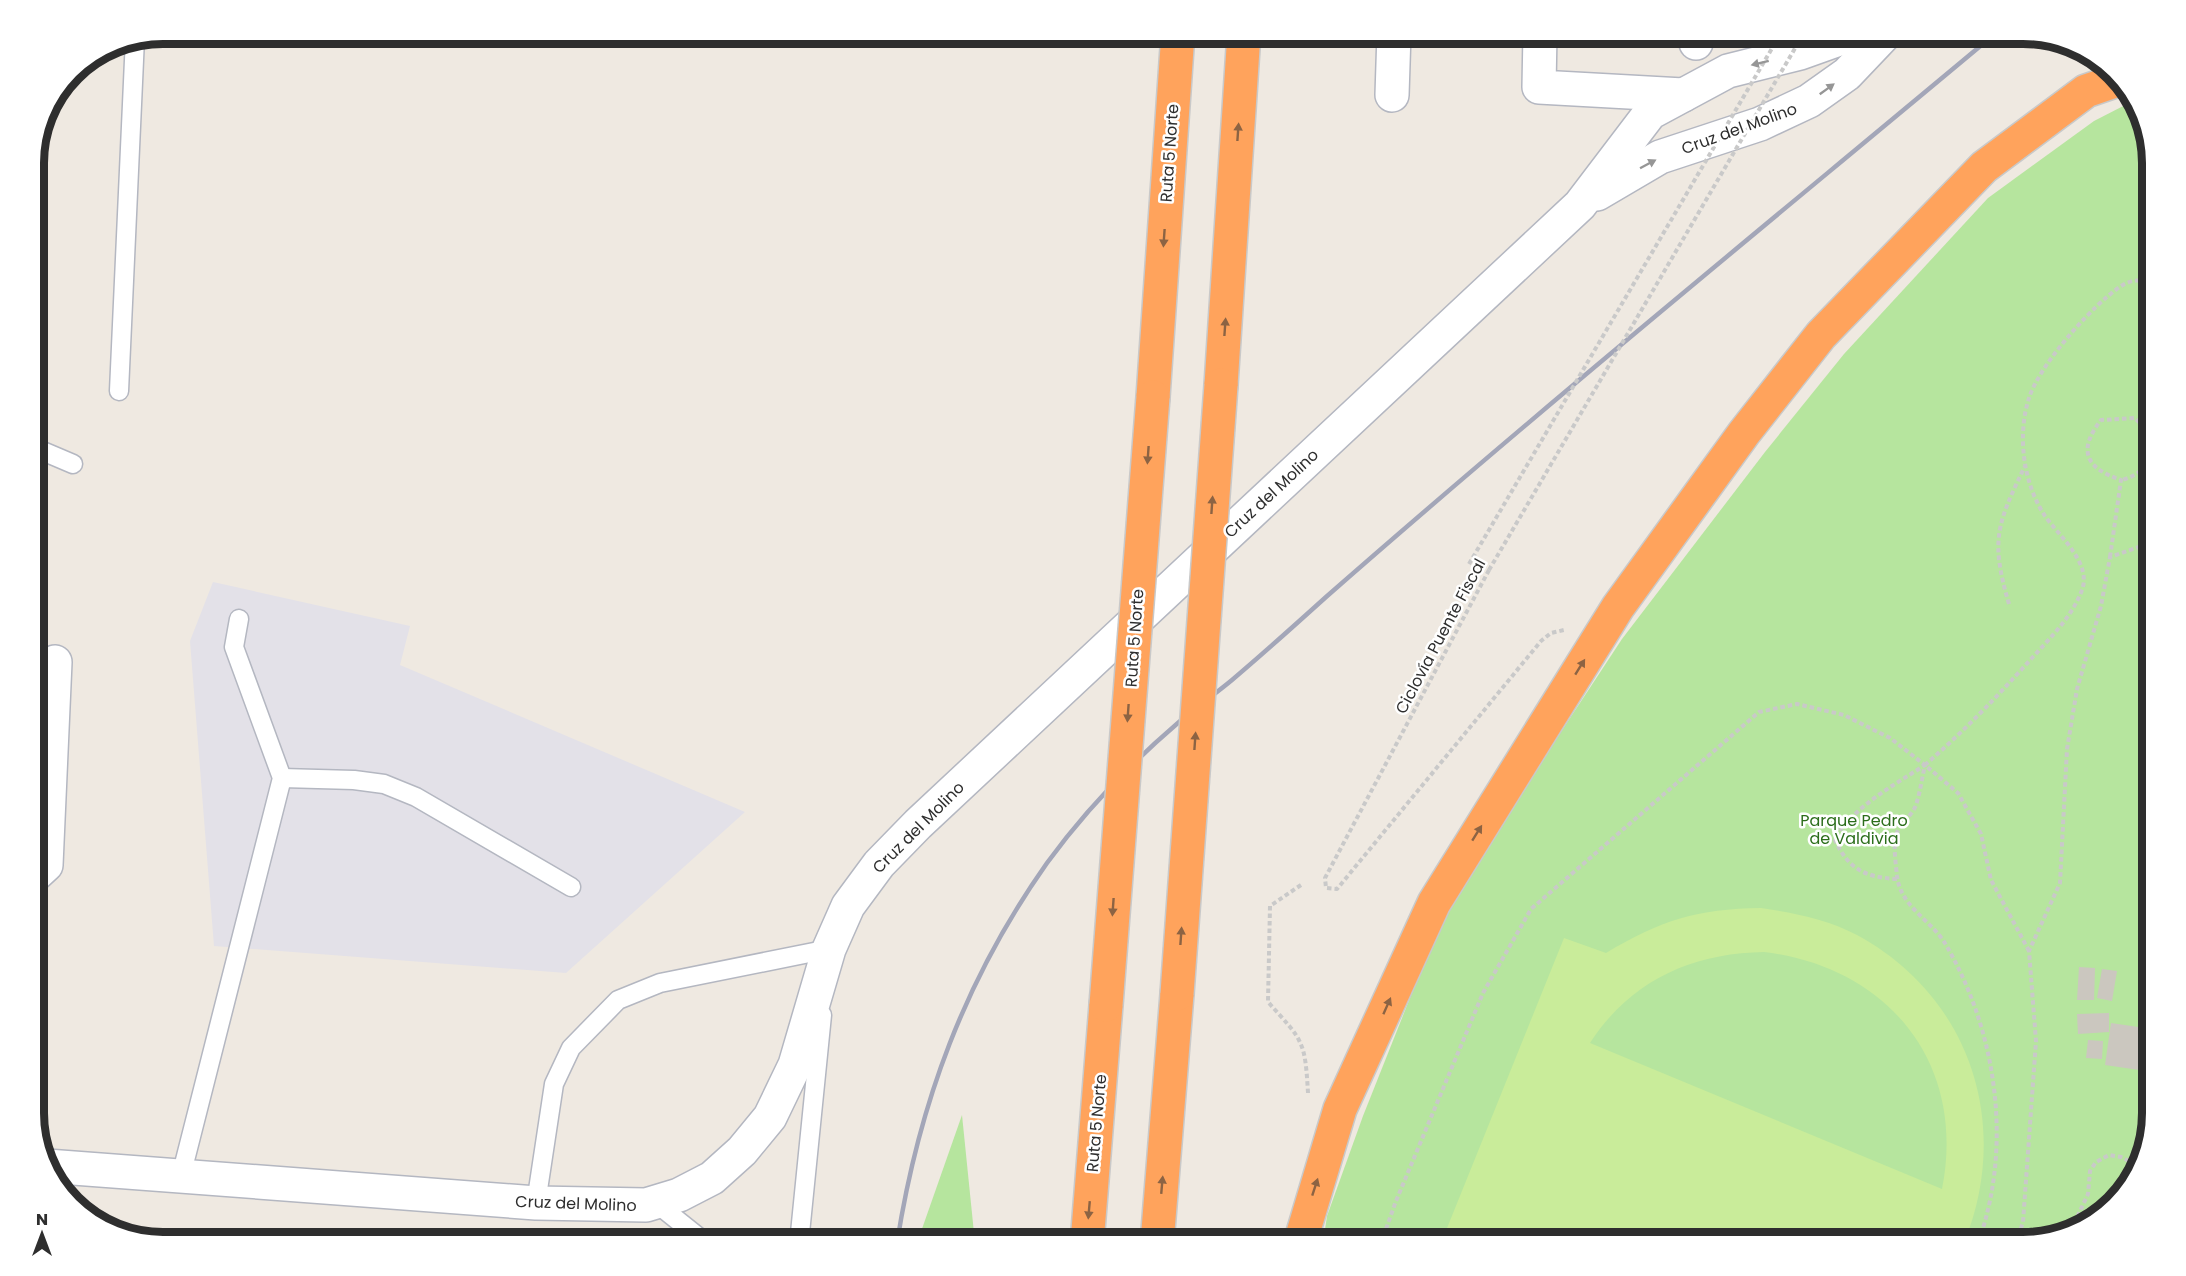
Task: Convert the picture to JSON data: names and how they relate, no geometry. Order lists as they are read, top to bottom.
{
  "streets": {
    "highway": ["Ruta 5 Norte"],
    "street": ["Cruz del Molino"],
    "path": ["Ciclovía Puente Fiscal"]
  },
  "parks": ["Parque Pedro de Valdivia"],
  "north": "top"
}
